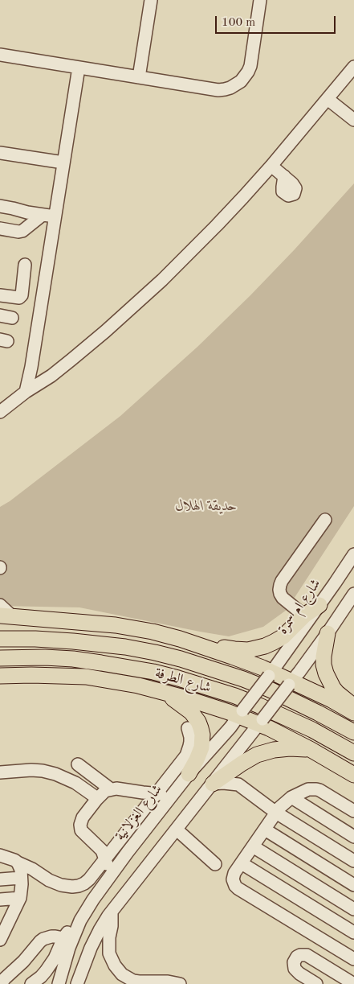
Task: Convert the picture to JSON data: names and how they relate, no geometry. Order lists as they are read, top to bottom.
{
  "streets": {
    "main road": ["شارع الطرفة"],
    "street": ["شارع ام سمرة", "شارع الغزلانية"]
  },
  "crossings": [
    ["شارع ام سمرة", "شارع الغزلانية"]
  ],
  "parks": ["حديقة الهلال"],
  "scale_bar": "100 m"
}
